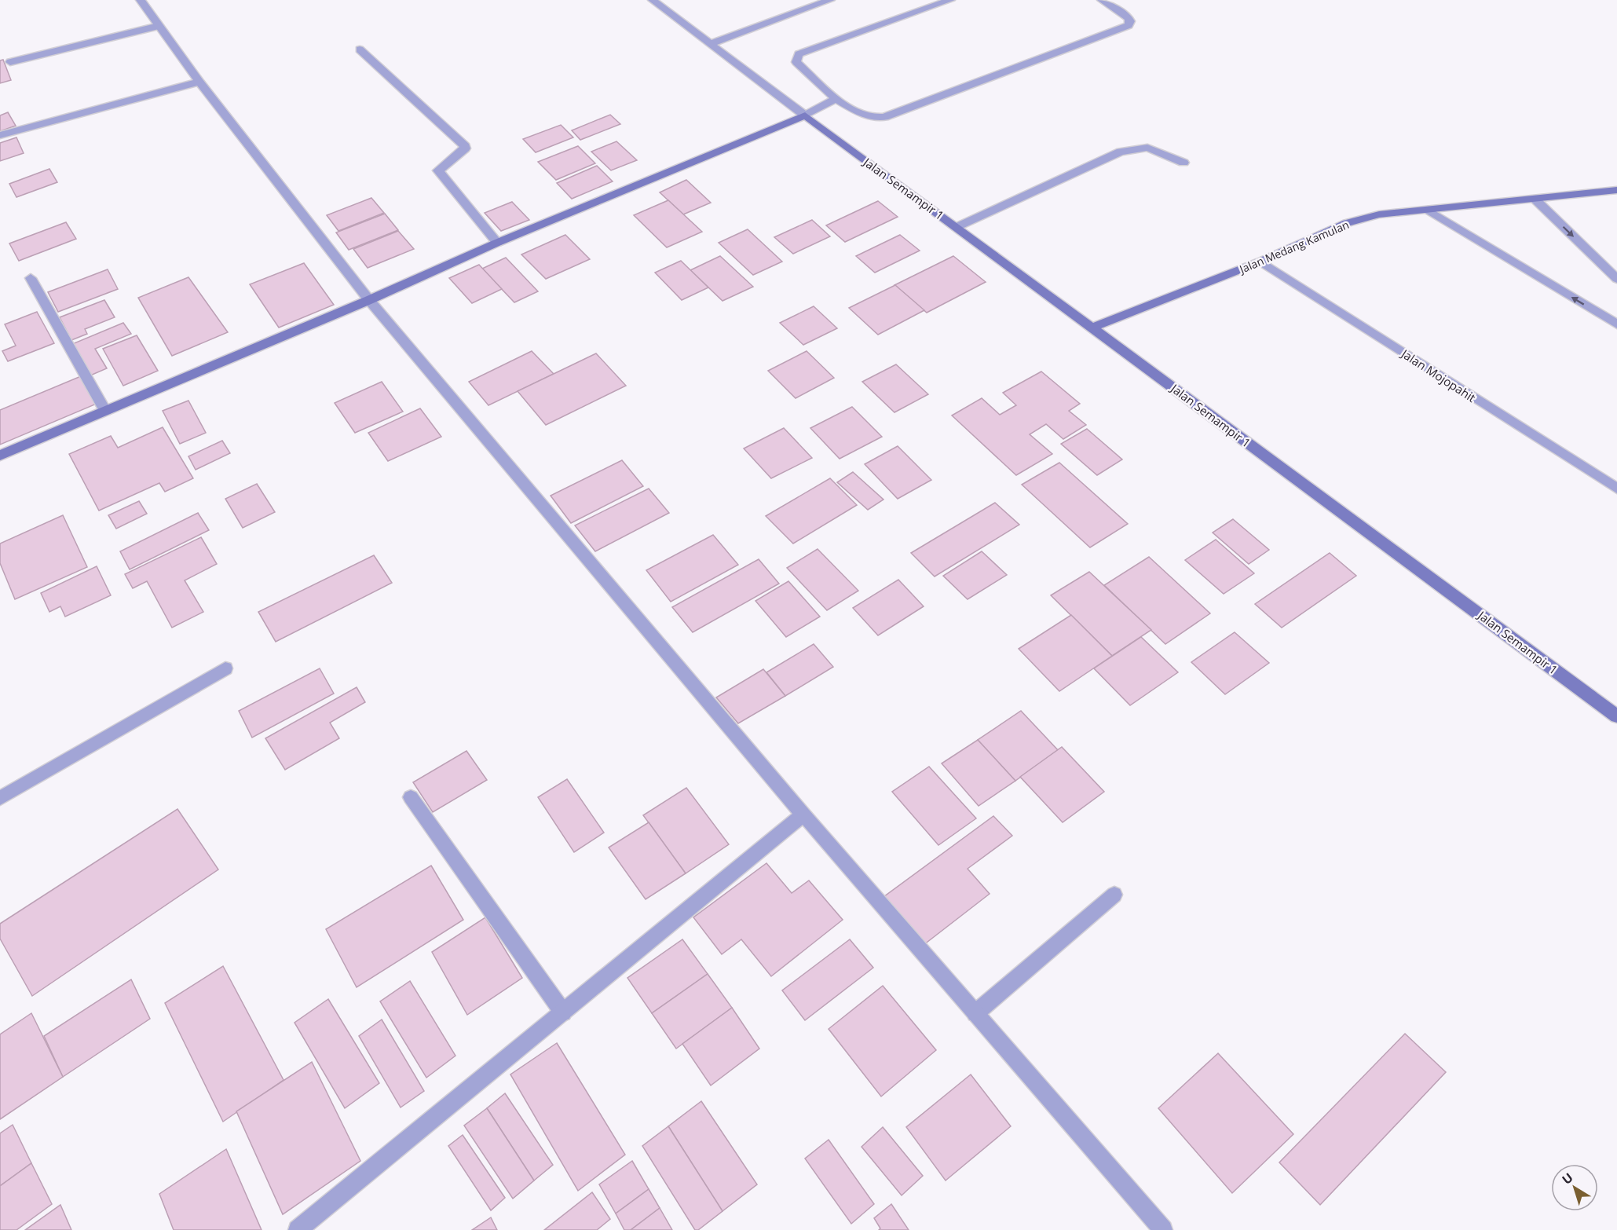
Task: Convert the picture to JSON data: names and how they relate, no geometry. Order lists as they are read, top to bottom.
{
  "streets": {
    "street": ["Jalan Semampir 1", "Jalan Medang Kamulan", "Jalan Mojopahit"]
  },
  "crossings": [
    ["Jalan Semampir 1", "Jalan Medang Kamulan"],
    ["Jalan Medang Kamulan", "Jalan Mojopahit"]
  ],
  "north": "top left"
}
